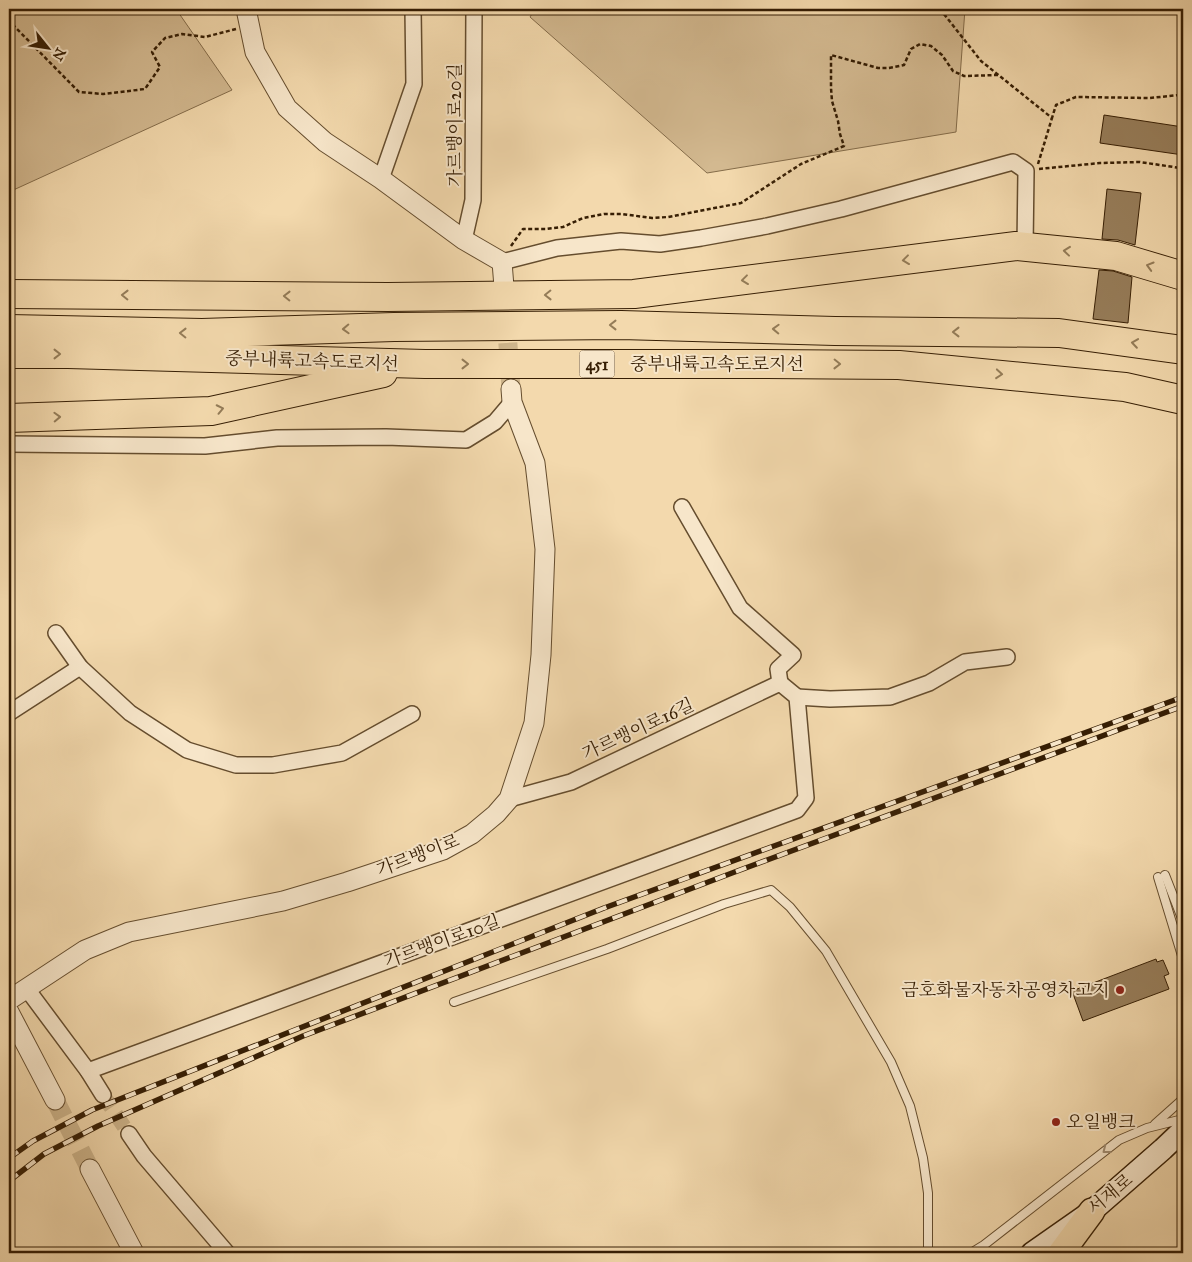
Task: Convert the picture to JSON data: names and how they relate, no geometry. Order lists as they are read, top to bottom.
{
  "streets": {
    "highway": ["중부내륙고속도로지선", "451"],
    "main road": ["서재로"],
    "street": [
      "가르뱅이로20길",
      "가르뱅이로16길",
      "가르뱅이로",
      "가르뱅이로10길"
    ]
  },
  "crossings": [
    ["가르뱅이로16길", "가르뱅이로"]
  ],
  "places": ["금호화물자동차공영차고지", "오일뱅크"],
  "north": "bottom right"
}
